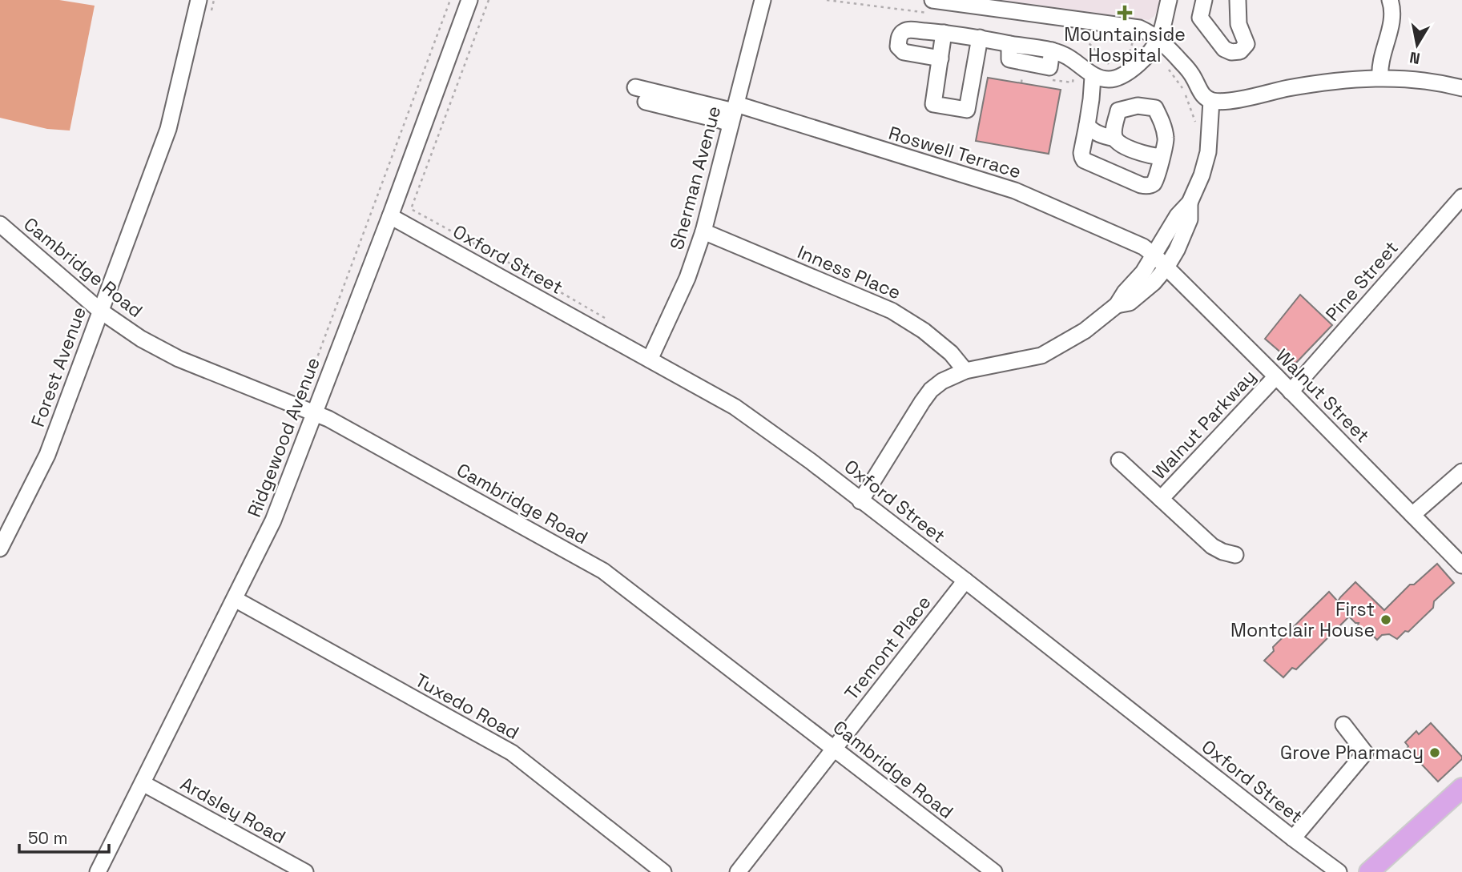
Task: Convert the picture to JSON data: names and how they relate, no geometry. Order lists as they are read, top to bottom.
{
  "streets": {
    "street": [
      "Roswell Terrace",
      "Sherman Avenue",
      "Oxford Street",
      "Cambridge Road",
      "Inness Place",
      "Pine Street",
      "Forest Avenue",
      "Walnut Street",
      "Walnut Parkway",
      "Ridgewood Avenue",
      "Tremont Place",
      "Tuxedo Road",
      "Ardsley Road"
    ]
  },
  "crossings": [
    ["Roswell Terrace", "Sherman Avenue"],
    ["Roswell Terrace", "Walnut Street"],
    ["Sherman Avenue", "Oxford Street"],
    ["Sherman Avenue", "Inness Place"],
    ["Oxford Street", "Ridgewood Avenue"],
    ["Oxford Street", "Tremont Place"],
    ["Cambridge Road", "Forest Avenue"],
    ["Cambridge Road", "Ridgewood Avenue"],
    ["Cambridge Road", "Tremont Place"],
    ["Pine Street", "Walnut Street"],
    ["Walnut Street", "Walnut Parkway"],
    ["Ridgewood Avenue", "Tuxedo Road"],
    ["Ridgewood Avenue", "Ardsley Road"]
  ],
  "places": {
    "health": ["Mountainside Hospital"],
    "other": ["First Montclair House", "Grove Pharmacy"]
  },
  "scale_bar": "50 m",
  "north": "bottom"
}
